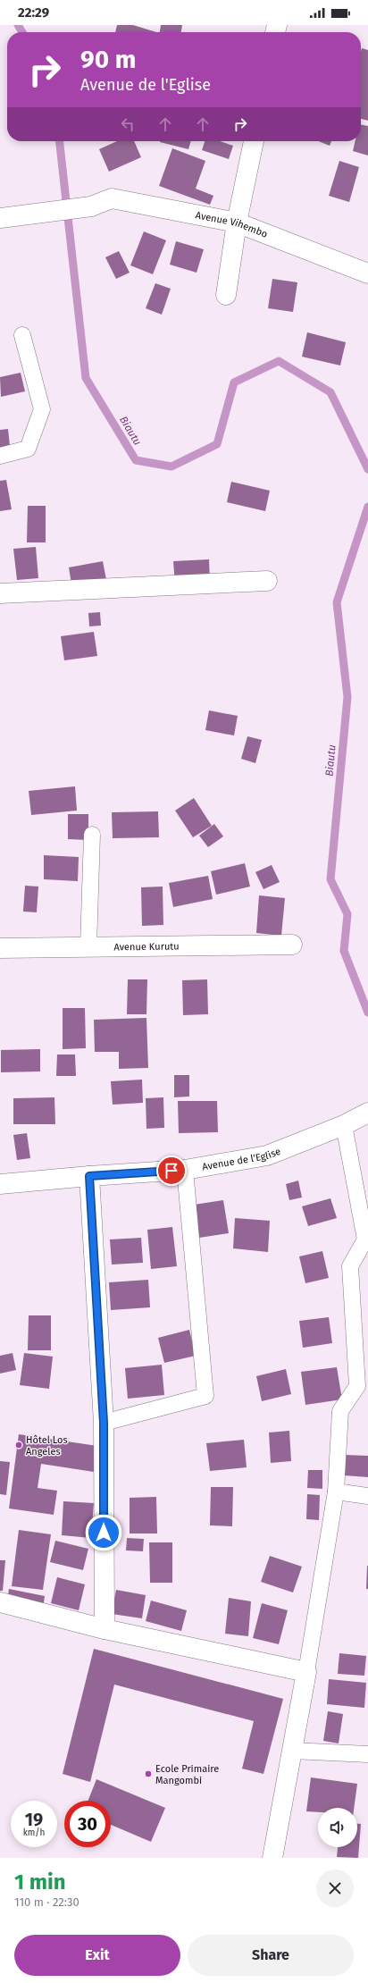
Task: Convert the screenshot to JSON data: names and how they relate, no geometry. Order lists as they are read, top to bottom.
{
  "streets": {
    "street": ["Avenue Vihembo", "Avenue Kurutu", "Avenue de l'Eglise"]
  },
  "water": ["Biautu"],
  "places": ["Hôtel Los Angeles", "Ecole Primaire Mangombi"],
  "page": {
    "status": "22:29",
    "turn": ["90 m", "Avenue de l'Eglise"],
    "speed": "19 km/h",
    "limit": "30",
    "heading": ["1 min", "110 m · 22:30"],
    "buttons": ["Exit", "Share"]
  }
}
